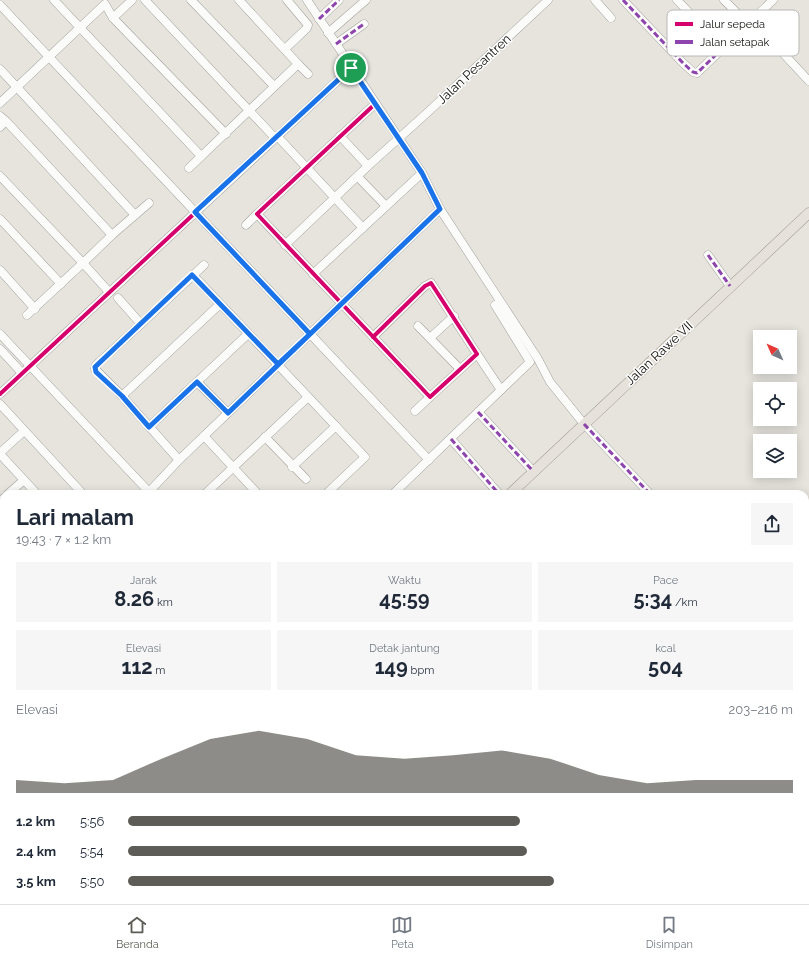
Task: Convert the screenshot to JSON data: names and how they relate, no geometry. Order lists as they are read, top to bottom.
{
  "streets": {
    "main road": ["Jalan Rawe VII"],
    "street": ["Jalan Pesantren"]
  },
  "legend": ["Jalur sepeda", "Jalan setapak"],
  "north": "top left",
  "page": {
    "heading": ["Lari malam", "19:43 · 7 × 1.2 km"],
    "stats": [
      ["Jarak", "8.26 km"],
      ["Waktu", "45:59"],
      ["Pace", "5:34 /km"],
      ["Elevasi", "112 m"],
      ["Detak jantung", "149 bpm"],
      ["kcal", "504"]
    ],
    "chart": ["Elevasi", "203–216 m"],
    "list": [
      {
        "name": "1.2 km",
        "note": "5:56"
      },
      {
        "name": "2.4 km",
        "note": "5:54"
      },
      {
        "name": "3.5 km",
        "note": "5:50"
      }
    ],
    "tabs": ["Beranda", "Peta", "Disimpan"]
  }
}
